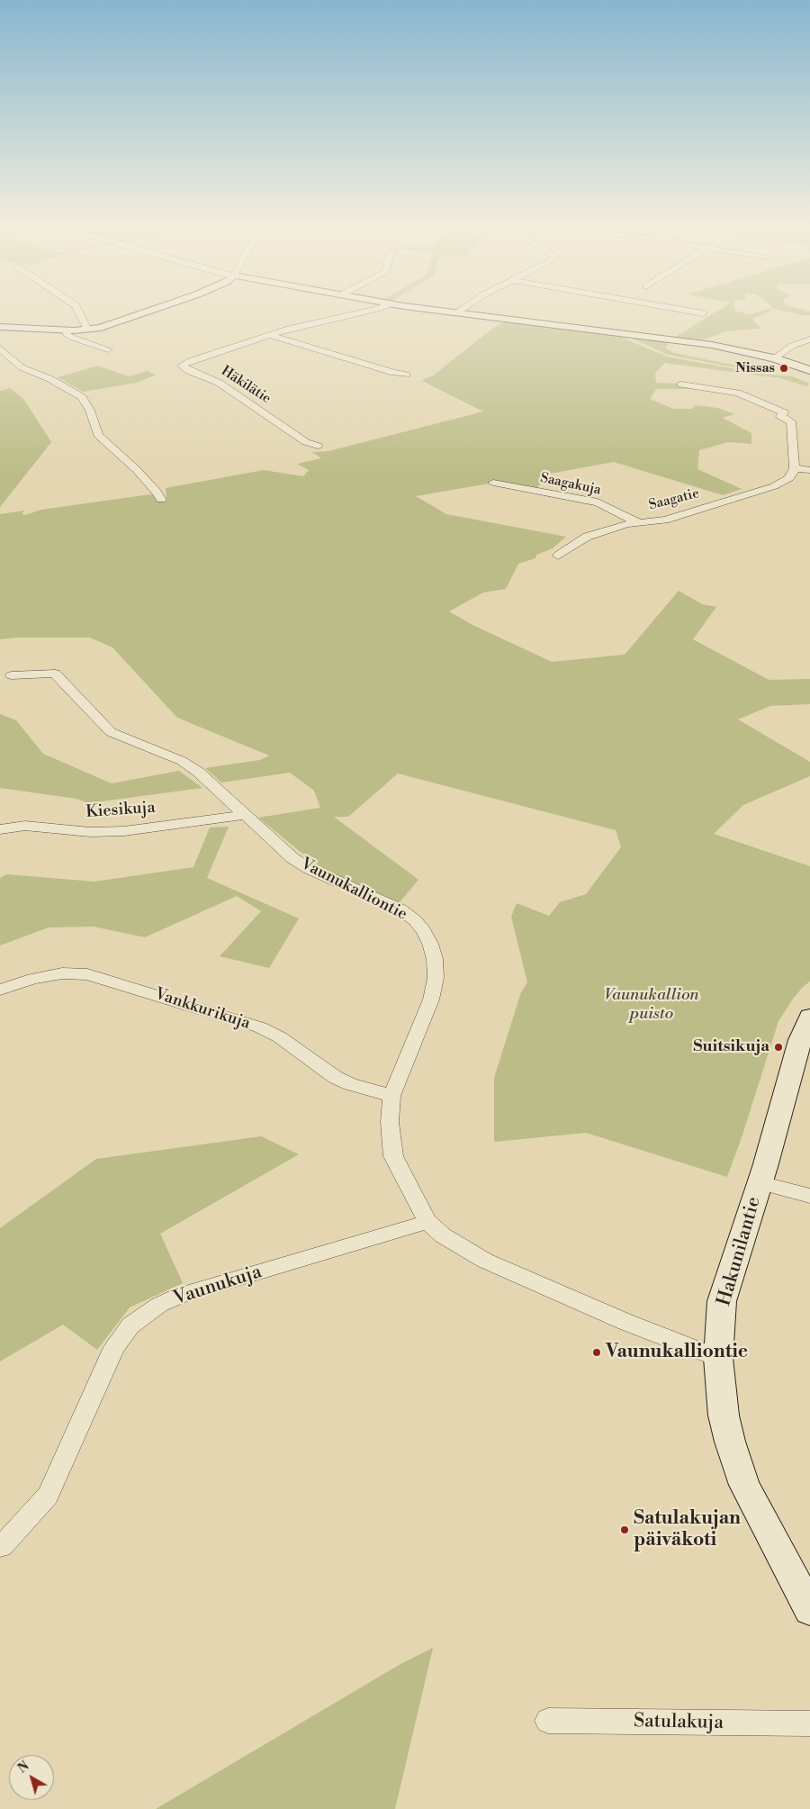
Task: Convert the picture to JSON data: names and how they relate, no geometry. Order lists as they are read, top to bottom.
{
  "streets": {
    "main road": ["Hakunilantie"],
    "street": [
      "Häkilätie",
      "Saagakuja",
      "Saagatie",
      "Kiesikuja",
      "Vaunukalliontie",
      "Vankkurikuja",
      "Vaunukuja",
      "Satulakuja"
    ]
  },
  "crossings": [
    ["Saagakuja", "Saagatie"],
    ["Kiesikuja", "Vaunukalliontie"],
    ["Vaunukalliontie", "Vankkurikuja"],
    ["Vaunukalliontie", "Hakunilantie"],
    ["Vaunukalliontie", "Vaunukuja"]
  ],
  "parks": ["Vaunukallion puisto"],
  "places": [
    "Nissas",
    "Suitsikuja",
    "Vaunukalliontie",
    "Satulakujan päiväkoti"
  ],
  "north": "top left"
}
